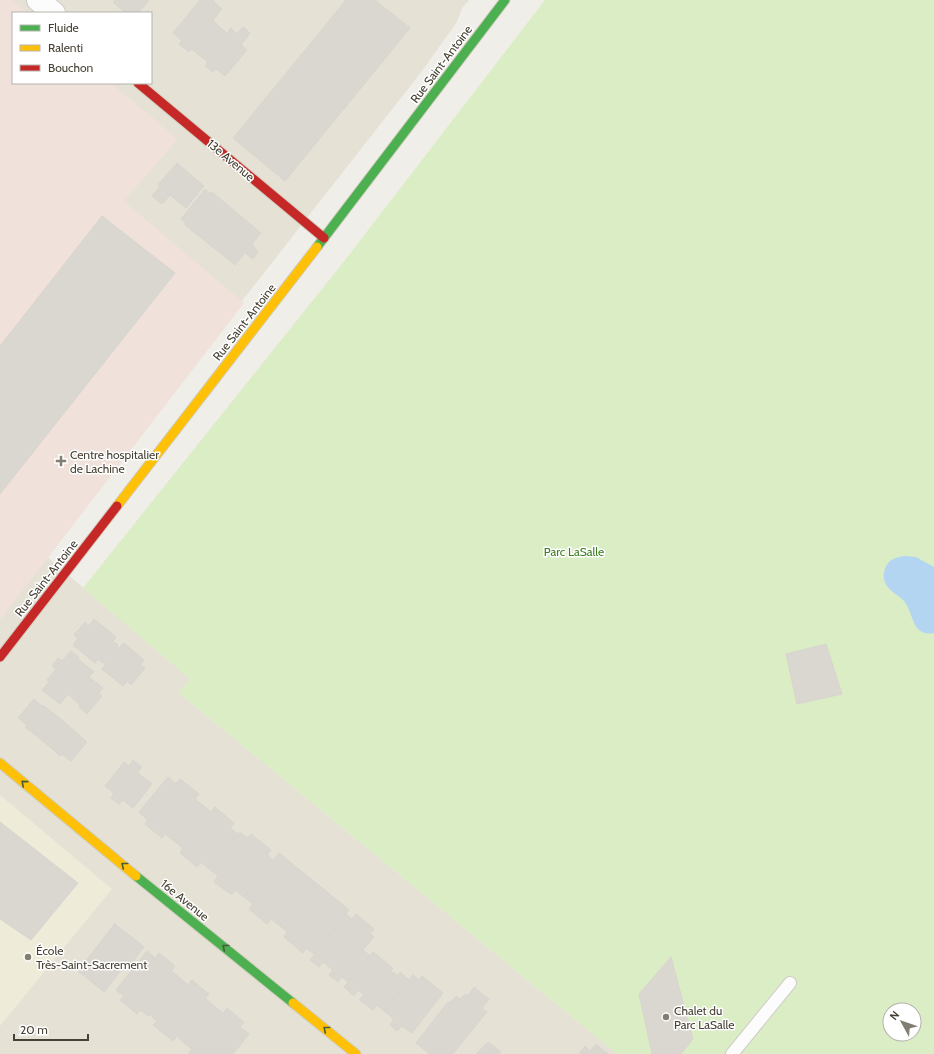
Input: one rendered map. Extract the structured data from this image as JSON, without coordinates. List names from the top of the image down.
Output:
{
  "streets": {
    "street": ["Rue Saint-Antoine", "13e Avenue", "16e Avenue"]
  },
  "crossings": [
    ["Rue Saint-Antoine", "13e Avenue"]
  ],
  "one_way": ["16e Avenue"],
  "parks": ["Parc LaSalle"],
  "places": {
    "health": ["Centre hospitalier de Lachine"],
    "other": ["École Très-Saint-Sacrement", "Chalet du Parc LaSalle"]
  },
  "legend": ["Fluide", "Ralenti", "Bouchon"],
  "scale_bar": "20 m",
  "north": "top left"
}
